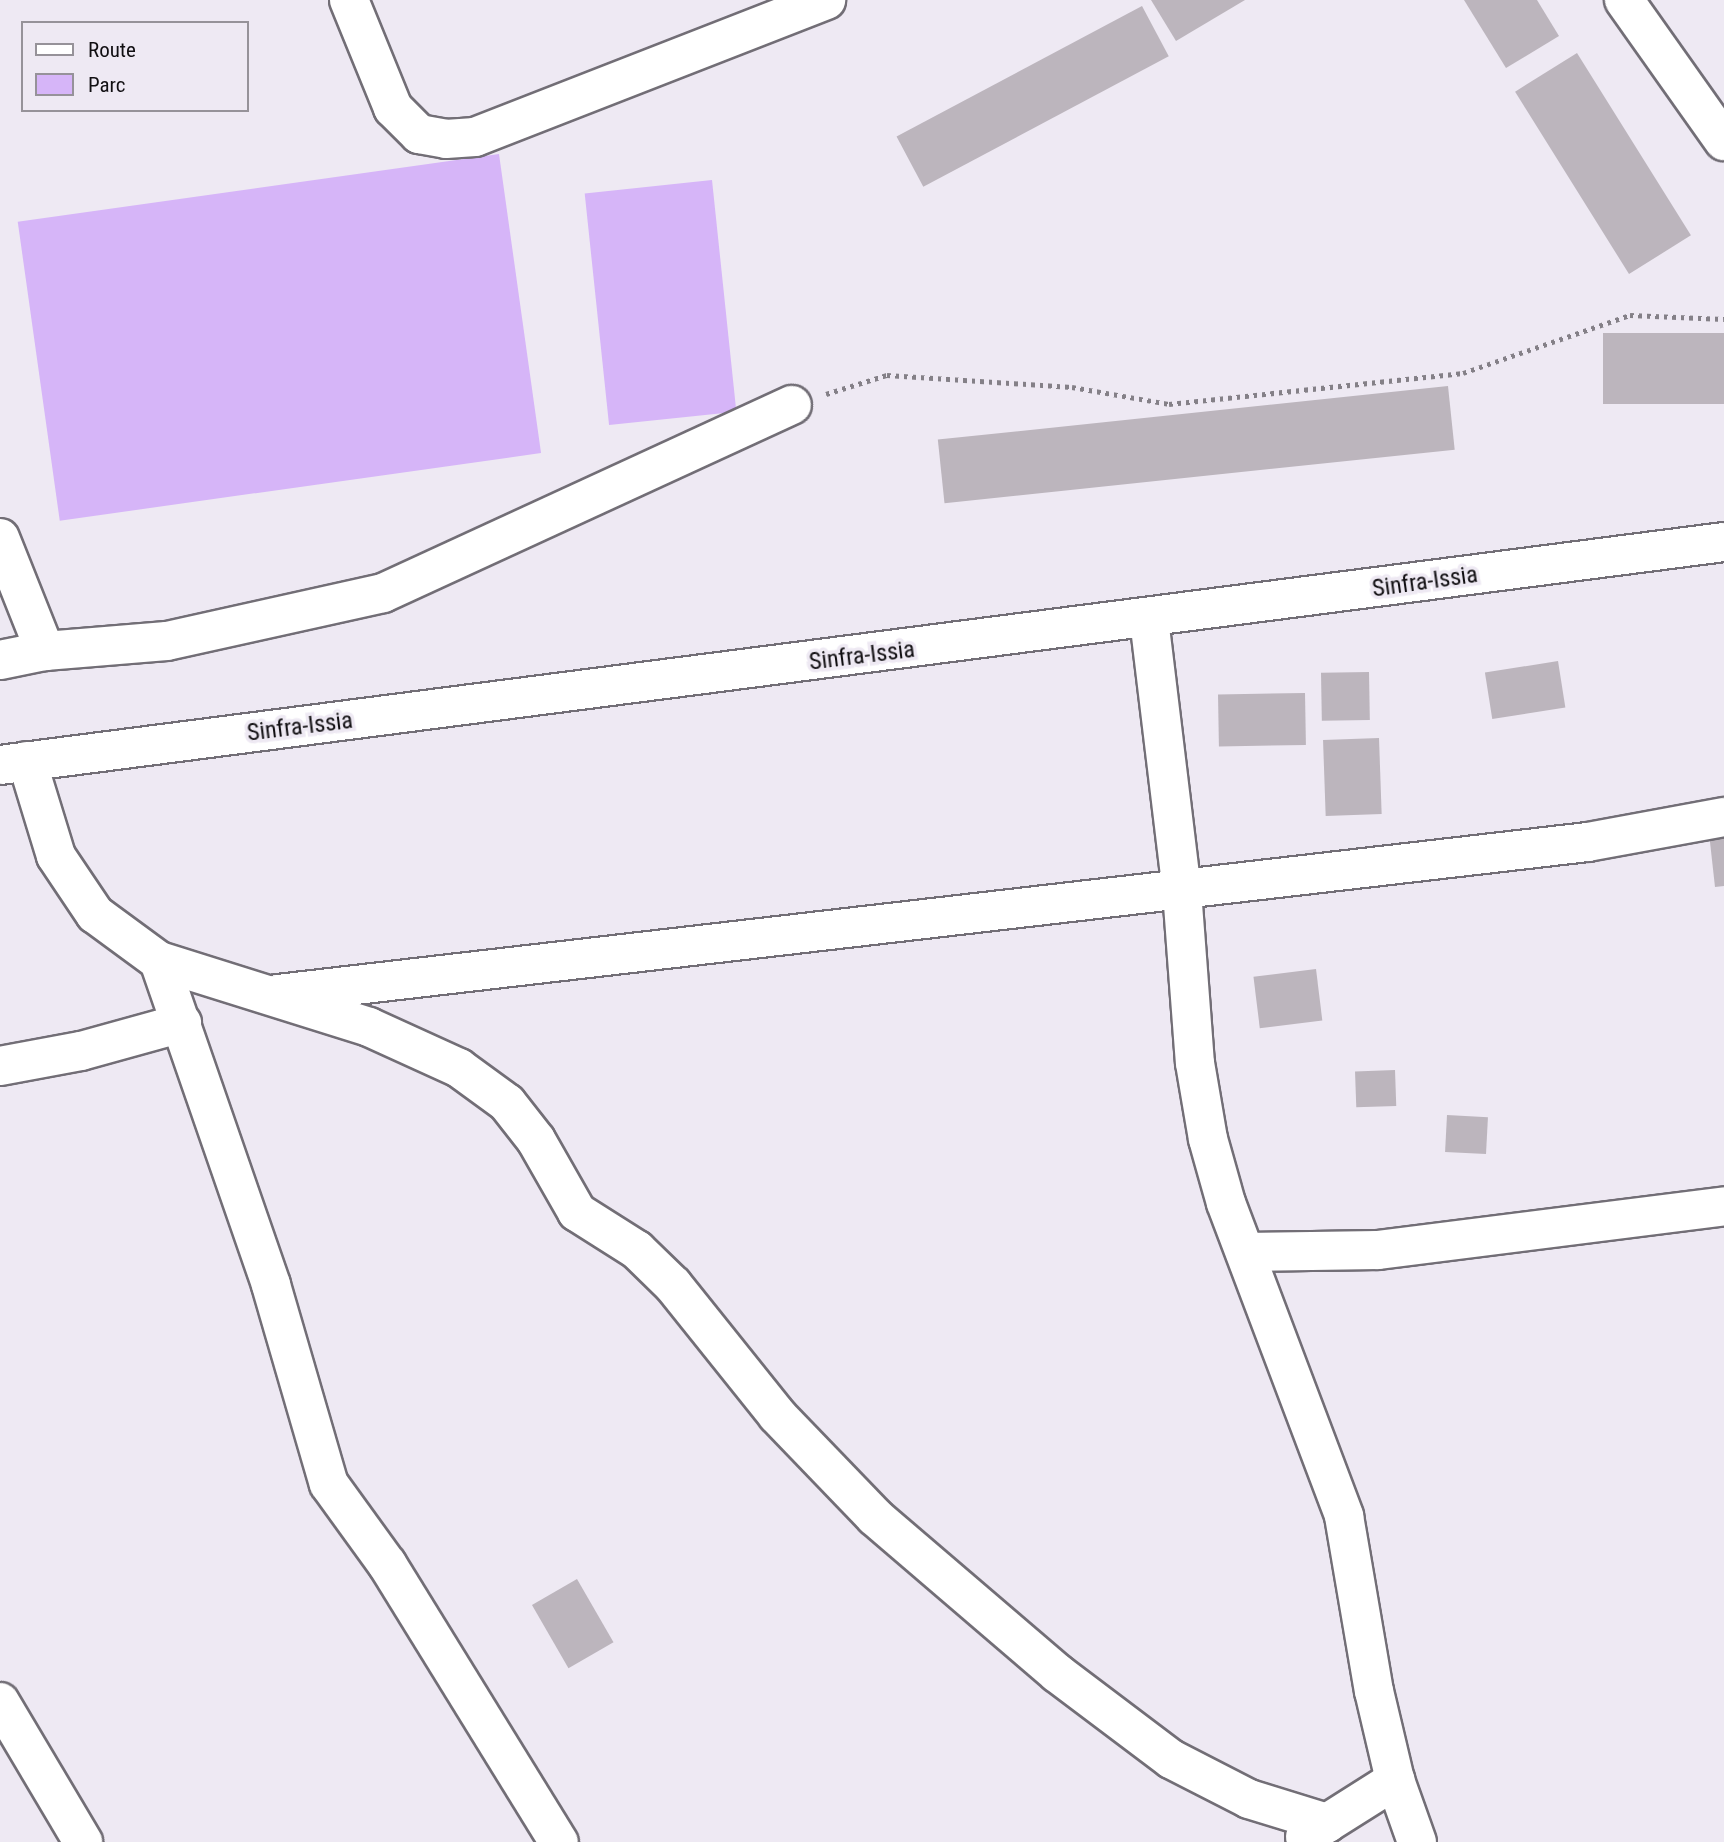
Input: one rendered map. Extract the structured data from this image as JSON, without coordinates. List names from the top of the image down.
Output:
{
  "streets": {
    "street": ["Sinfra-Issia"]
  },
  "legend": ["Route", "Parc"]
}
